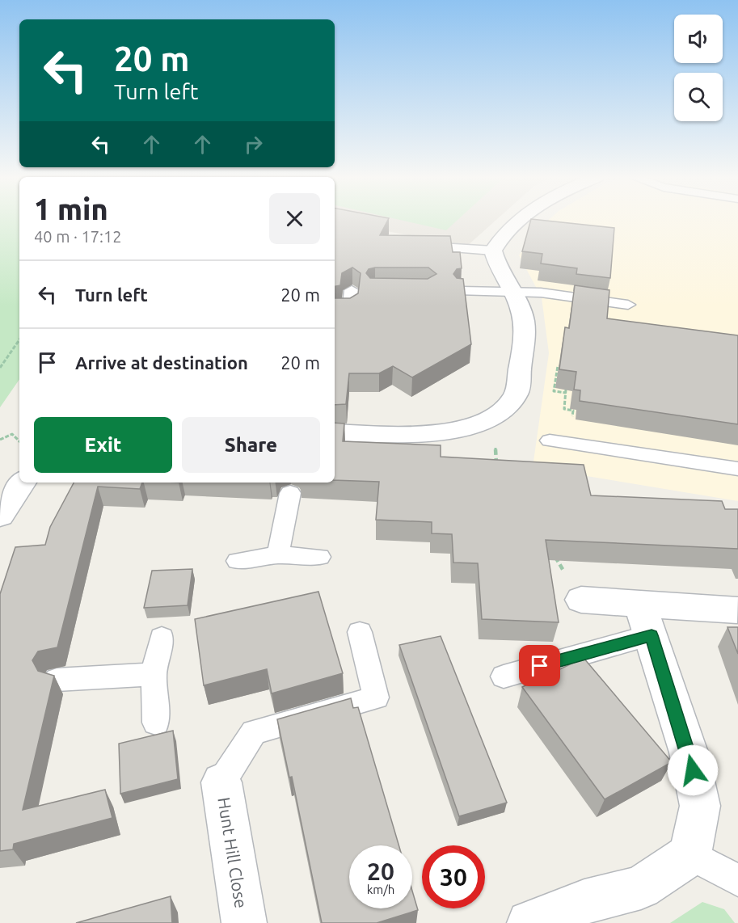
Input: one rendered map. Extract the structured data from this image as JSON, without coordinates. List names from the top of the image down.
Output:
{
  "streets": {
    "street": ["Hunt Hill Close"]
  },
  "page": {
    "turn": ["20 m", "Turn left"],
    "heading": ["1 min", "40 m · 17:12"],
    "list": [
      {
        "name": "Turn left",
        "value": "20 m"
      },
      {
        "name": "Arrive at destination",
        "value": "20 m"
      }
    ],
    "buttons": ["Exit", "Share"],
    "speed": "20 km/h",
    "limit": "30"
  }
}
